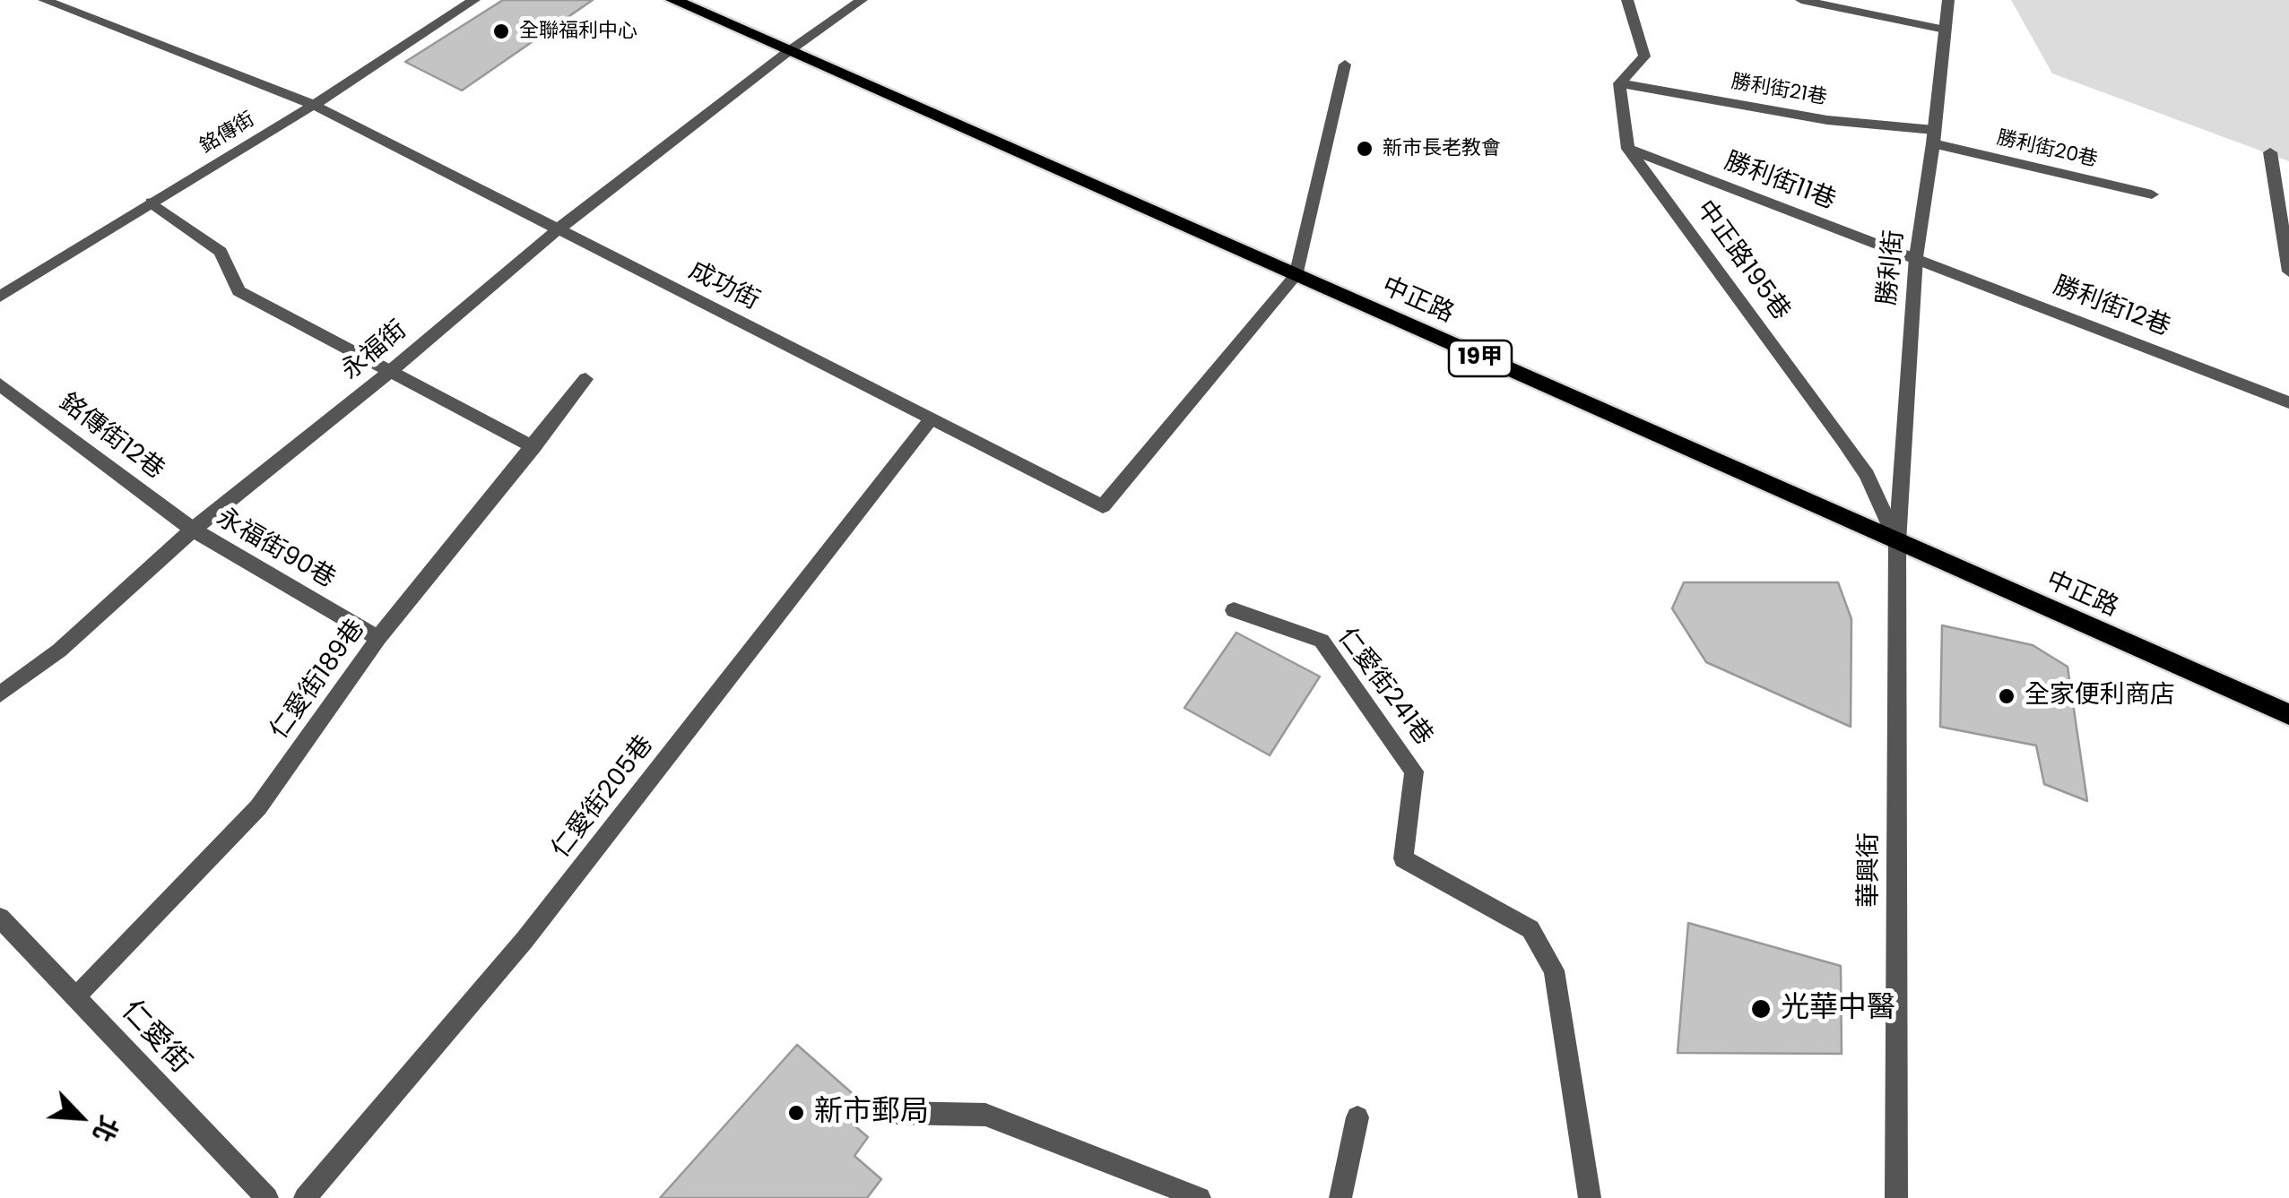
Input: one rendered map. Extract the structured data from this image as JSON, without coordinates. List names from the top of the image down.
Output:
{
  "streets": {
    "main road": ["中正路", "19甲"],
    "street": [
      "勝利街21巷",
      "銘傳街",
      "勝利街20巷",
      "勝利街11巷",
      "中正路195巷",
      "勝利街",
      "成功街",
      "勝利街12巷",
      "永福街",
      "銘傳街12巷",
      "永福街90巷",
      "仁愛街189巷",
      "仁愛街241巷",
      "仁愛街205巷",
      "華興街",
      "仁愛街"
    ]
  },
  "crossings": [
    ["勝利街21巷", "勝利街20巷"],
    ["勝利街21巷", "中正路195巷"],
    ["勝利街21巷", "勝利街"],
    ["銘傳街", "成功街"],
    ["勝利街20巷", "勝利街"],
    ["勝利街11巷", "中正路195巷"],
    ["勝利街11巷", "勝利街"],
    ["勝利街11巷", "勝利街12巷"],
    ["中正路195巷", "勝利街"],
    ["中正路195巷", "中正路"],
    ["中正路195巷", "華興街"],
    ["勝利街", "中正路"],
    ["勝利街", "勝利街12巷"],
    ["勝利街", "華興街"],
    ["成功街", "中正路"],
    ["成功街", "永福街"],
    ["成功街", "仁愛街205巷"],
    ["中正路", "永福街"],
    ["中正路", "華興街"],
    ["永福街", "銘傳街12巷"],
    ["永福街", "永福街90巷"],
    ["銘傳街12巷", "永福街90巷"],
    ["永福街90巷", "仁愛街189巷"],
    ["仁愛街189巷", "仁愛街"]
  ],
  "places": [
    "全聯福利中心",
    "新市長老教會",
    "全家便利商店",
    "光華中醫",
    "新市郵局"
  ],
  "north": "bottom right"
}
